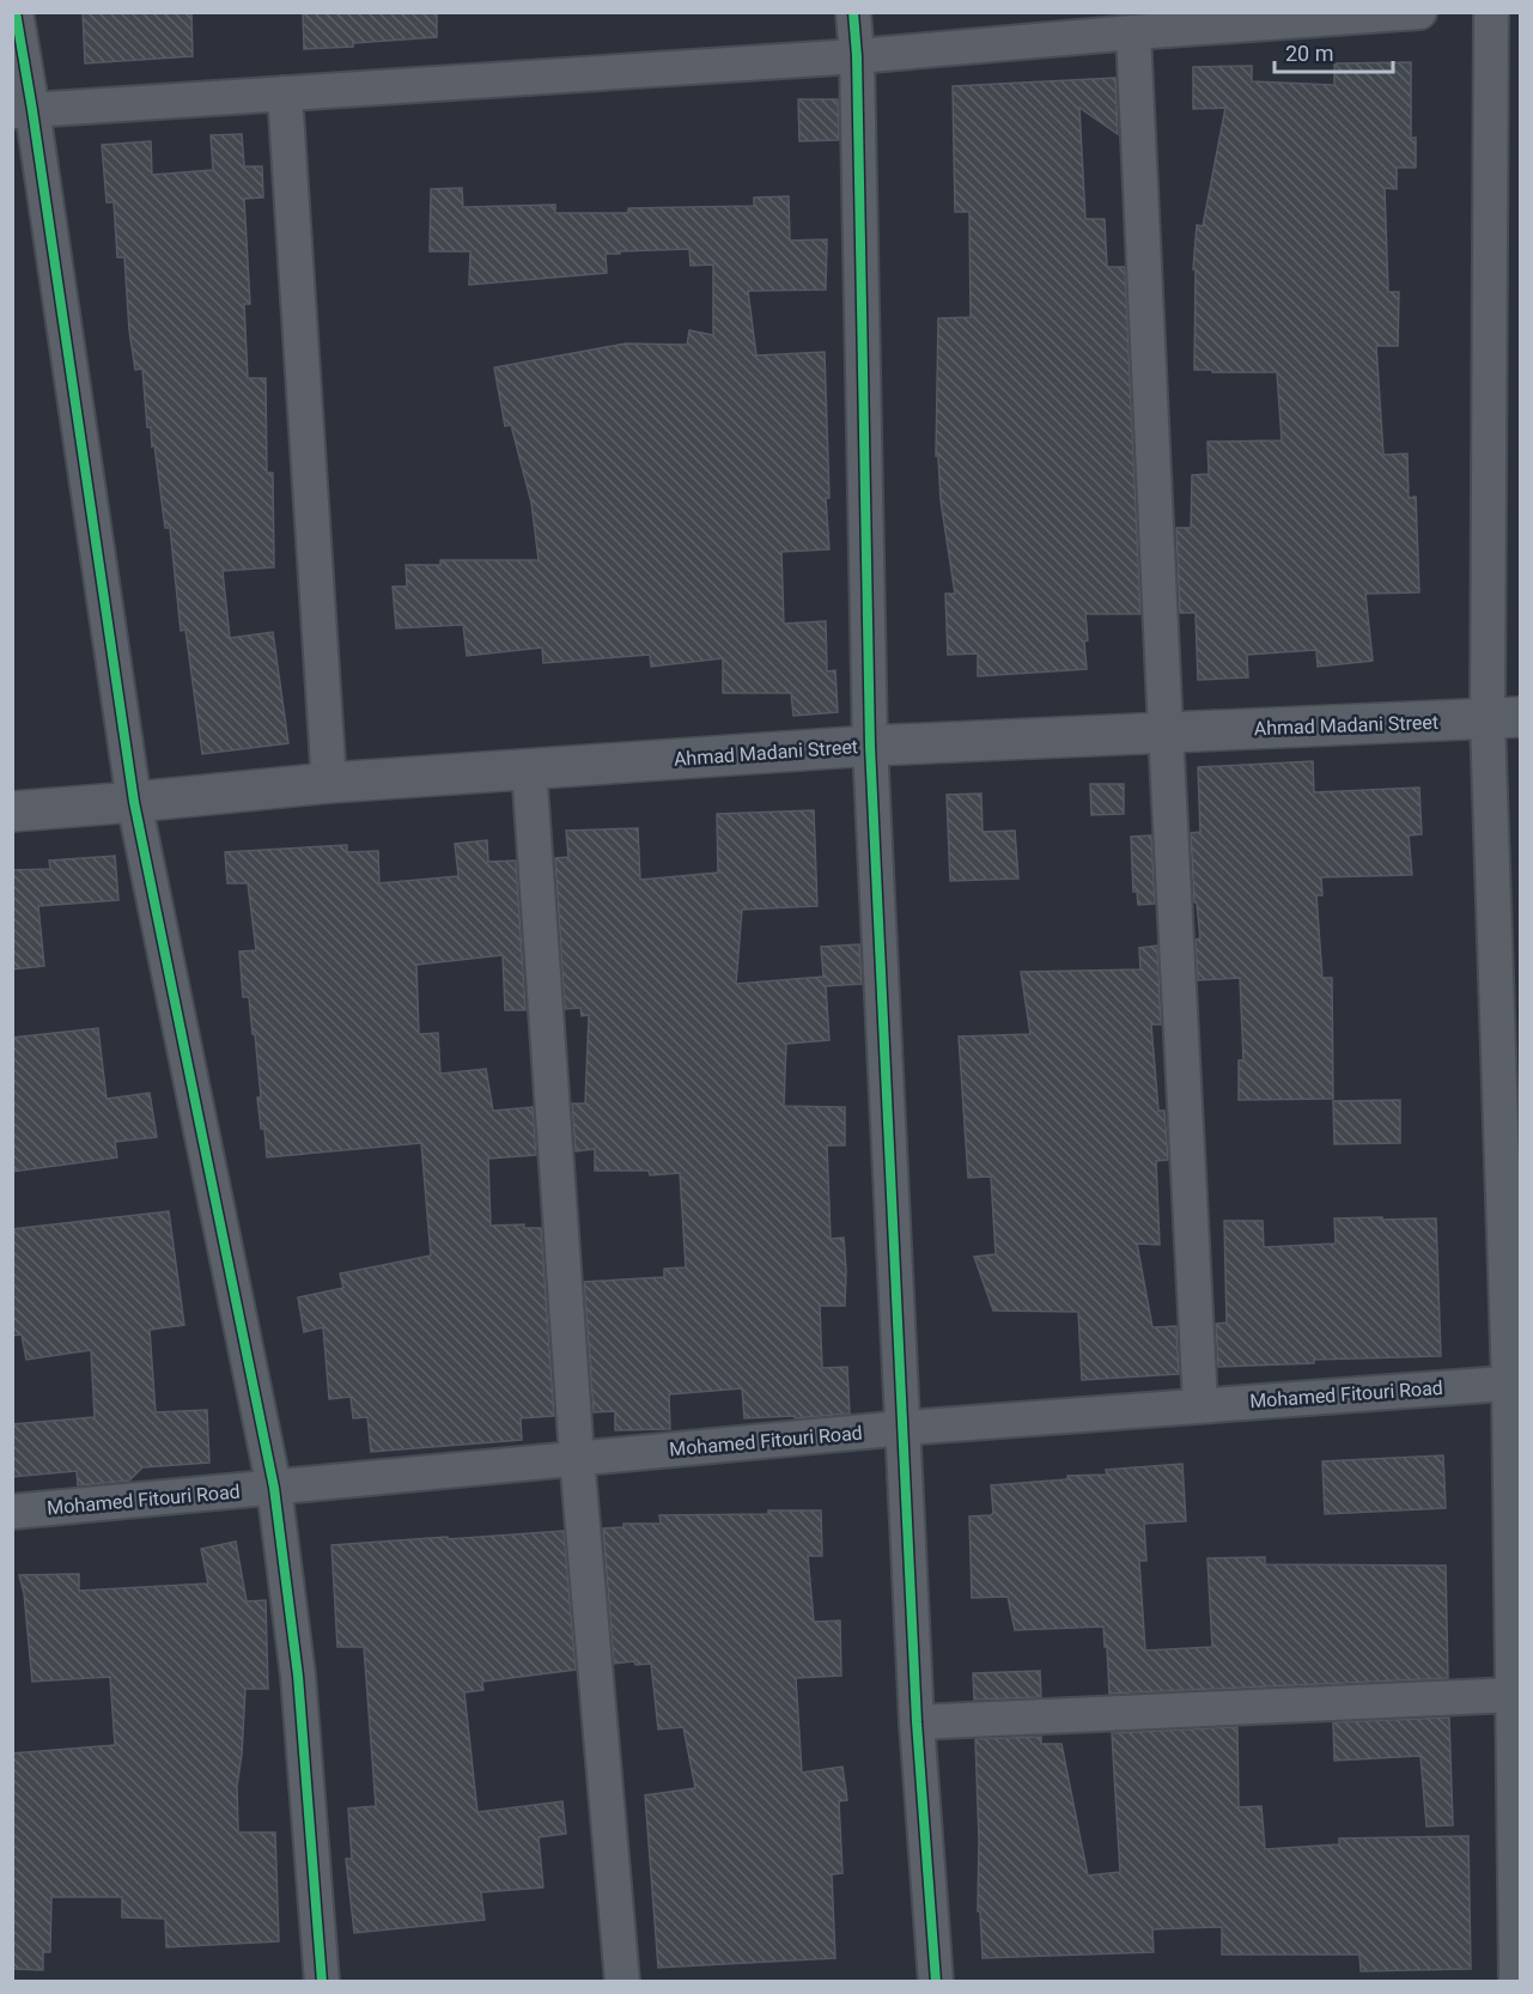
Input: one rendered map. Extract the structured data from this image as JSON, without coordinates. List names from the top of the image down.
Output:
{
  "streets": {
    "street": ["Ahmad Madani Street", "Mohamed Fitouri Road"]
  },
  "scale_bar": "20 m"
}
